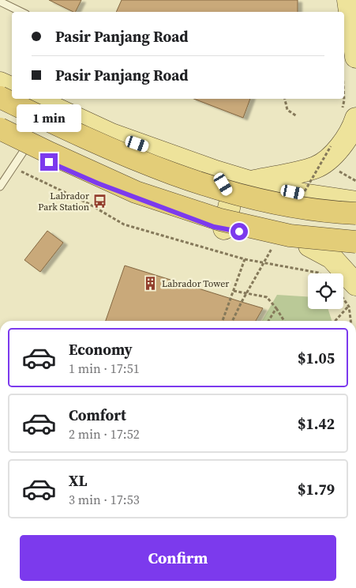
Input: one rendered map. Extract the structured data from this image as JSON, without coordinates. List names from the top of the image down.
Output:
{
  "places": {
    "bus stop": ["Labrador Park Station"],
    "building": ["Labrador Tower"]
  },
  "page": {
    "banner": ["Pasir Panjang Road", "Pasir Panjang Road"],
    "bubble": "1 min",
    "list": [
      {
        "name": "Economy",
        "note": "1 min · 17:51",
        "value": "$1.05"
      },
      {
        "name": "Comfort",
        "note": "2 min · 17:52",
        "value": "$1.42"
      },
      {
        "name": "XL",
        "note": "3 min · 17:53",
        "value": "$1.79"
      }
    ],
    "buttons": "Confirm"
  }
}
